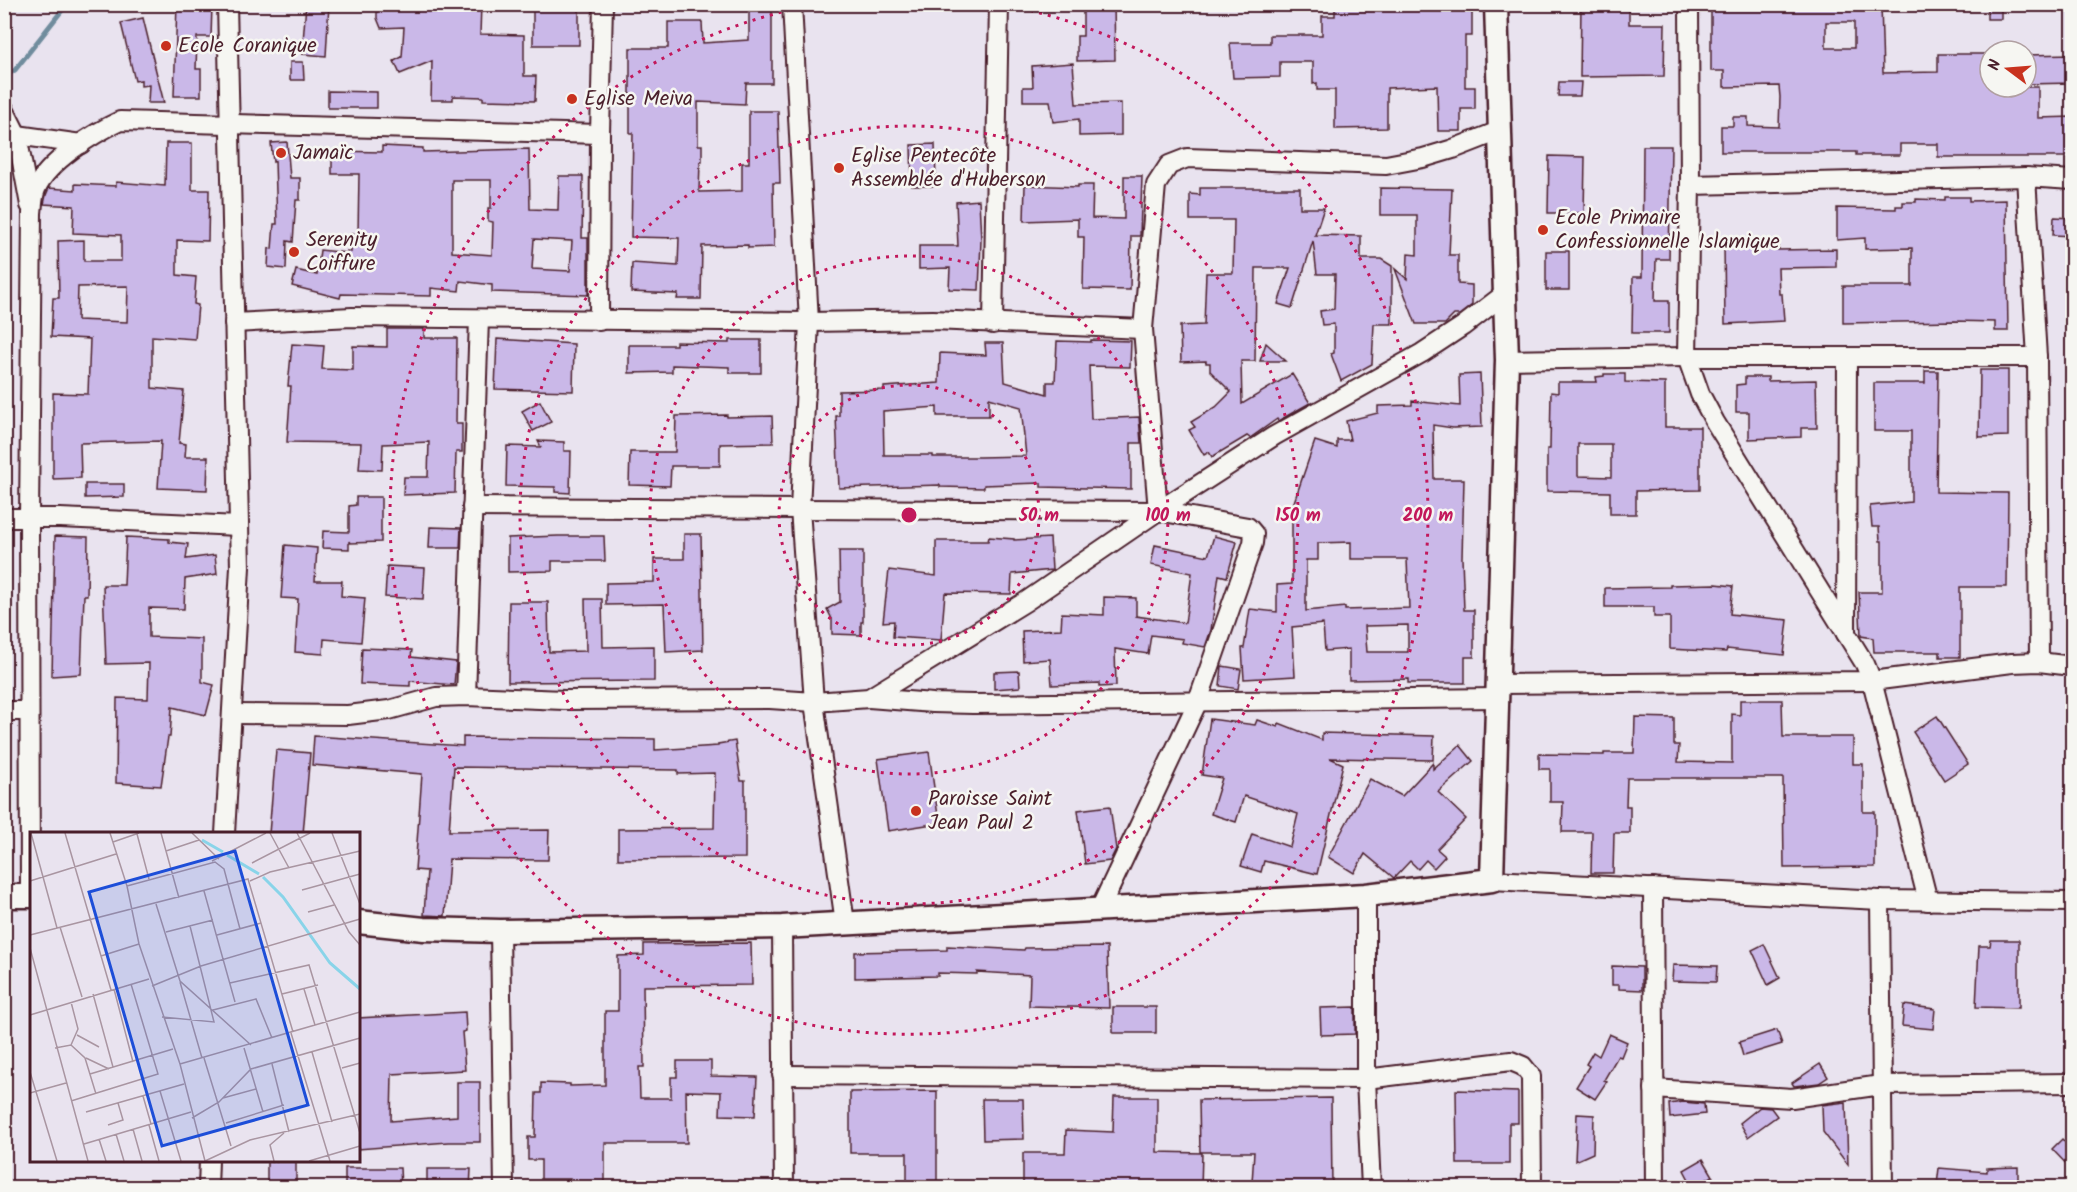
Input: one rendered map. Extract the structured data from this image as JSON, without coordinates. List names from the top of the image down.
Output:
{
  "places": [
    "Ecole Coranique",
    "Eglise Meiva",
    "Jamaïc",
    "Eglise Pentecôte Assemblée d'Huberson",
    "Ecole Primaire Confessionnelle Islamique",
    "Serenity Coiffure",
    "Paroisse Saint Jean Paul 2"
  ],
  "north": "left",
  "rings": [
    "50 m",
    "100 m",
    "150 m",
    "200 m"
  ]
}
